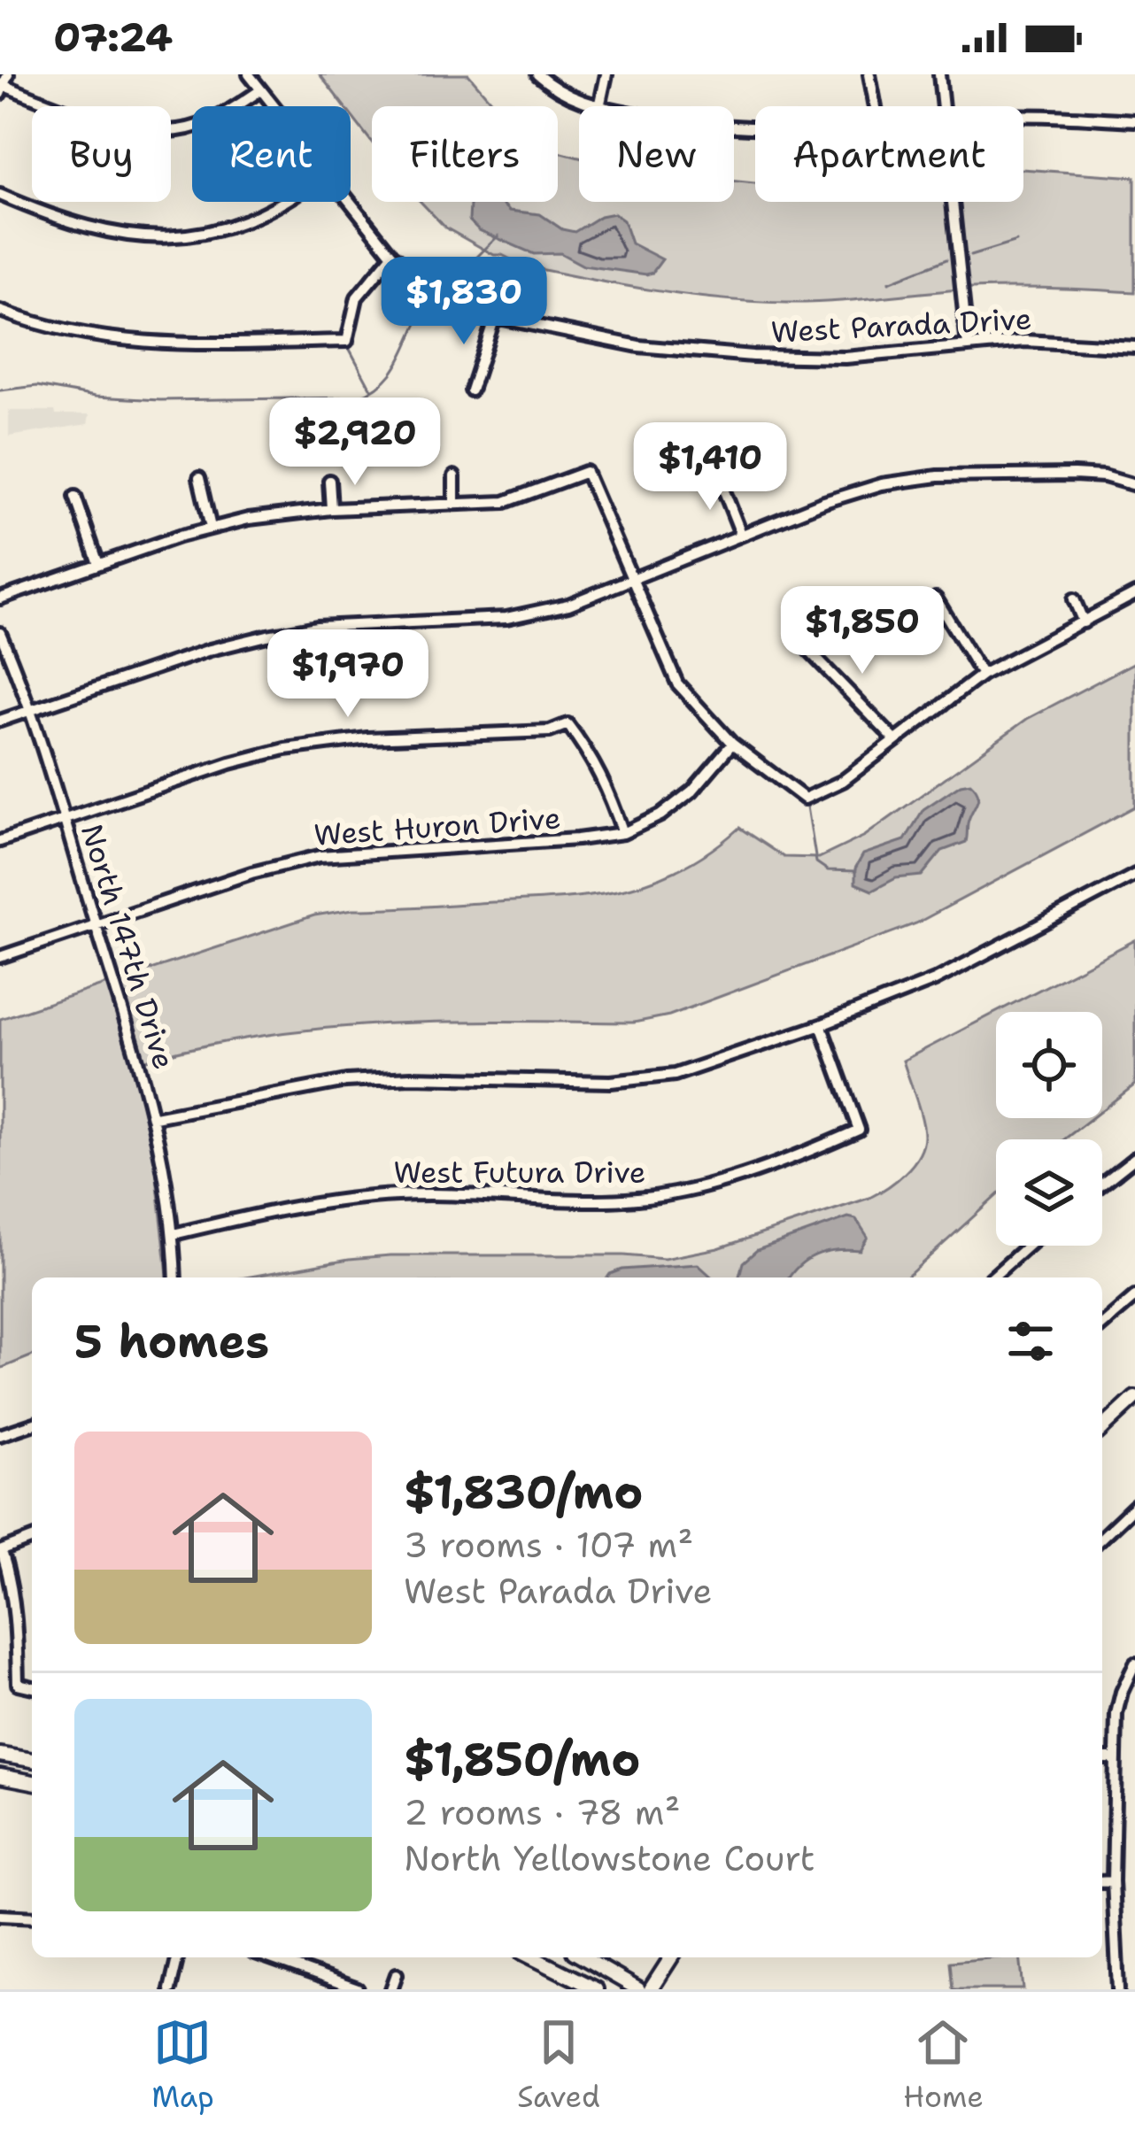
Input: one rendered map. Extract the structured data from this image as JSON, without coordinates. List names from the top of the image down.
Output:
{
  "streets": {
    "street": [
      "West Parada Drive",
      "West Huron Drive",
      "North 147th Drive",
      "West Futura Drive"
    ]
  },
  "crossings": [
    ["West Huron Drive", "North 147th Drive"],
    ["North 147th Drive", "West Futura Drive"]
  ],
  "page": {
    "status": "07:24",
    "chip": [
      "Buy",
      "Rent",
      "Filters",
      "New",
      "Apartment"
    ],
    "price": [
      "$1,830",
      "$2,920",
      "$1,410",
      "$1,850",
      "$1,970"
    ],
    "heading": "5 homes",
    "list": [
      {
        "name": "$1,830/mo",
        "note": "3 rooms · 107 m² · West Parada Drive"
      },
      {
        "name": "$1,850/mo",
        "note": "2 rooms · 78 m² · North Yellowstone Court"
      }
    ],
    "tabs": ["Map", "Saved", "Home"]
  }
}
